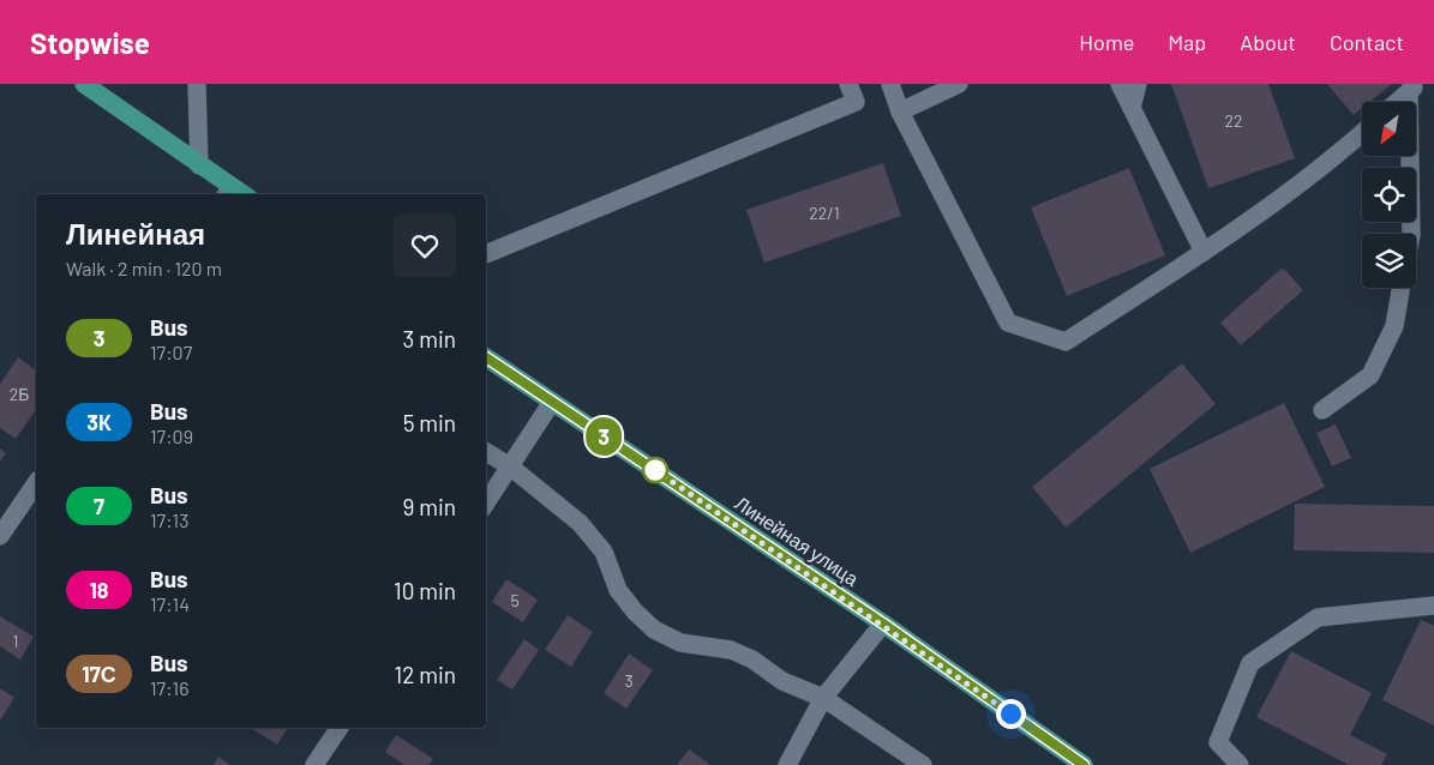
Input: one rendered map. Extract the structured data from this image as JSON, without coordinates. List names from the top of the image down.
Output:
{
  "streets": {
    "main road": ["Линейная улица"]
  },
  "lines": ["bus line 3"],
  "house_numbers": [
    "22",
    "22/1",
    "2Б",
    "5",
    "1",
    "3"
  ],
  "north": "bottom left",
  "page": {
    "header": "Stopwise",
    "nav": [
      "Home",
      "Map",
      "About",
      "Contact"
    ],
    "on_map": "3",
    "heading": ["Линейная", "Walk · 2 min · 120 m"],
    "list": [
      {
        "mark": "3",
        "name": "Bus",
        "note": "17:07",
        "value": "3 min"
      },
      {
        "mark": "3К",
        "name": "Bus",
        "note": "17:09",
        "value": "5 min"
      },
      {
        "mark": "7",
        "name": "Bus",
        "note": "17:13",
        "value": "9 min"
      },
      {
        "mark": "18",
        "name": "Bus",
        "note": "17:14",
        "value": "10 min"
      },
      {
        "mark": "17С",
        "name": "Bus",
        "note": "17:16",
        "value": "12 min"
      }
    ]
  }
}
